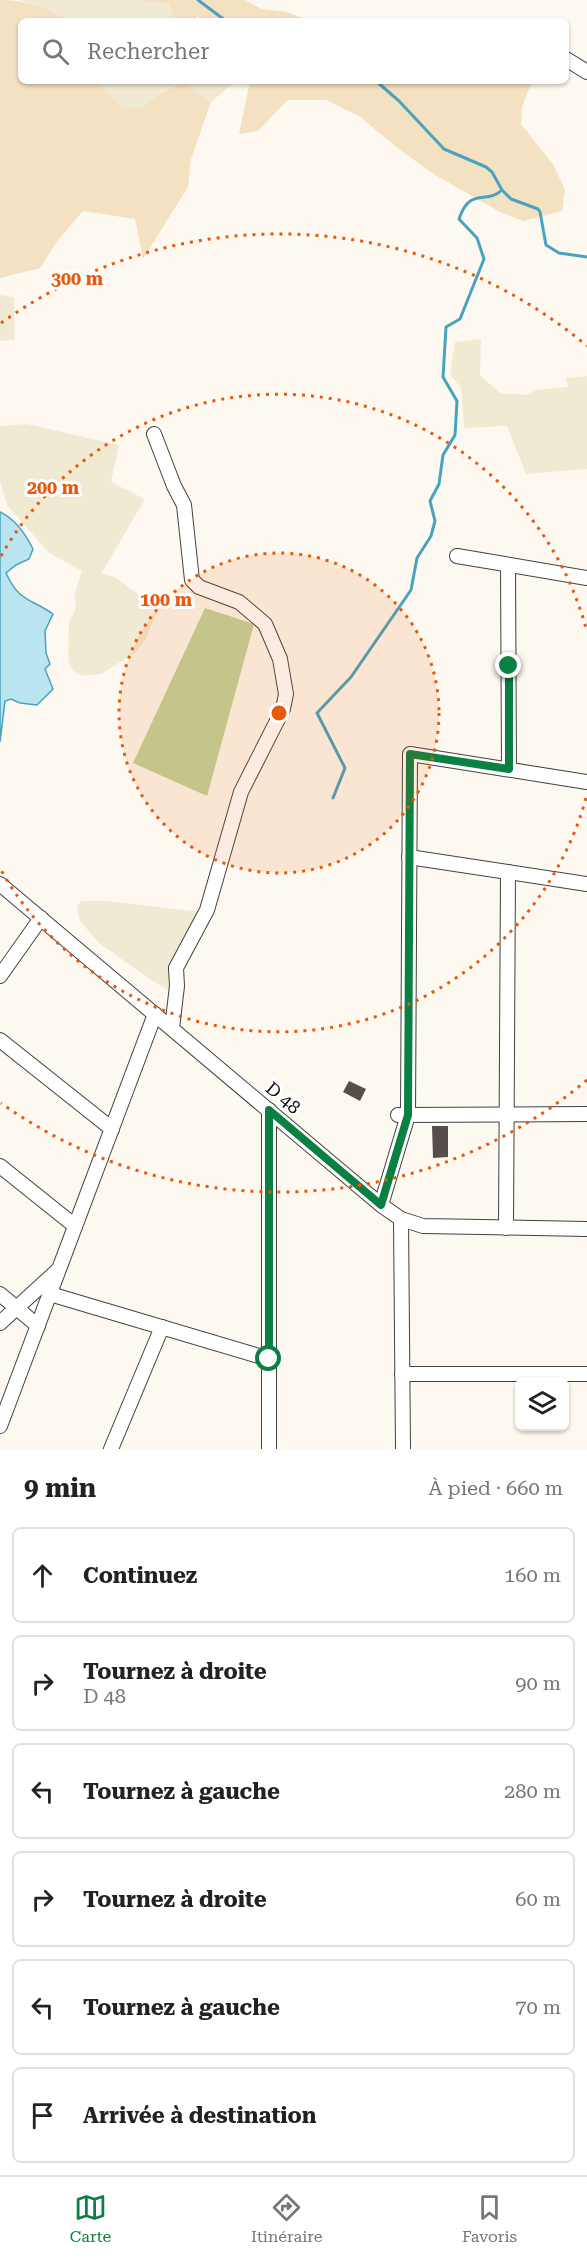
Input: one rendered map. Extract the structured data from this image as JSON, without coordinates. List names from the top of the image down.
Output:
{
  "streets": {
    "street": ["D 48"]
  },
  "page": {
    "search": "Rechercher",
    "heading": ["9 min", "À pied · 660 m"],
    "list": [
      ["Continuez", "160 m"],
      ["Tournez à droite", "D 48", "90 m"],
      ["Tournez à gauche", "280 m"],
      ["Tournez à droite", "60 m"],
      ["Tournez à gauche", "70 m"],
      "Arrivée à destination"
    ],
    "nav": ["Carte", "Itinéraire", "Favoris"]
  },
  "rings": ["300 m", "200 m", "100 m"]
}
